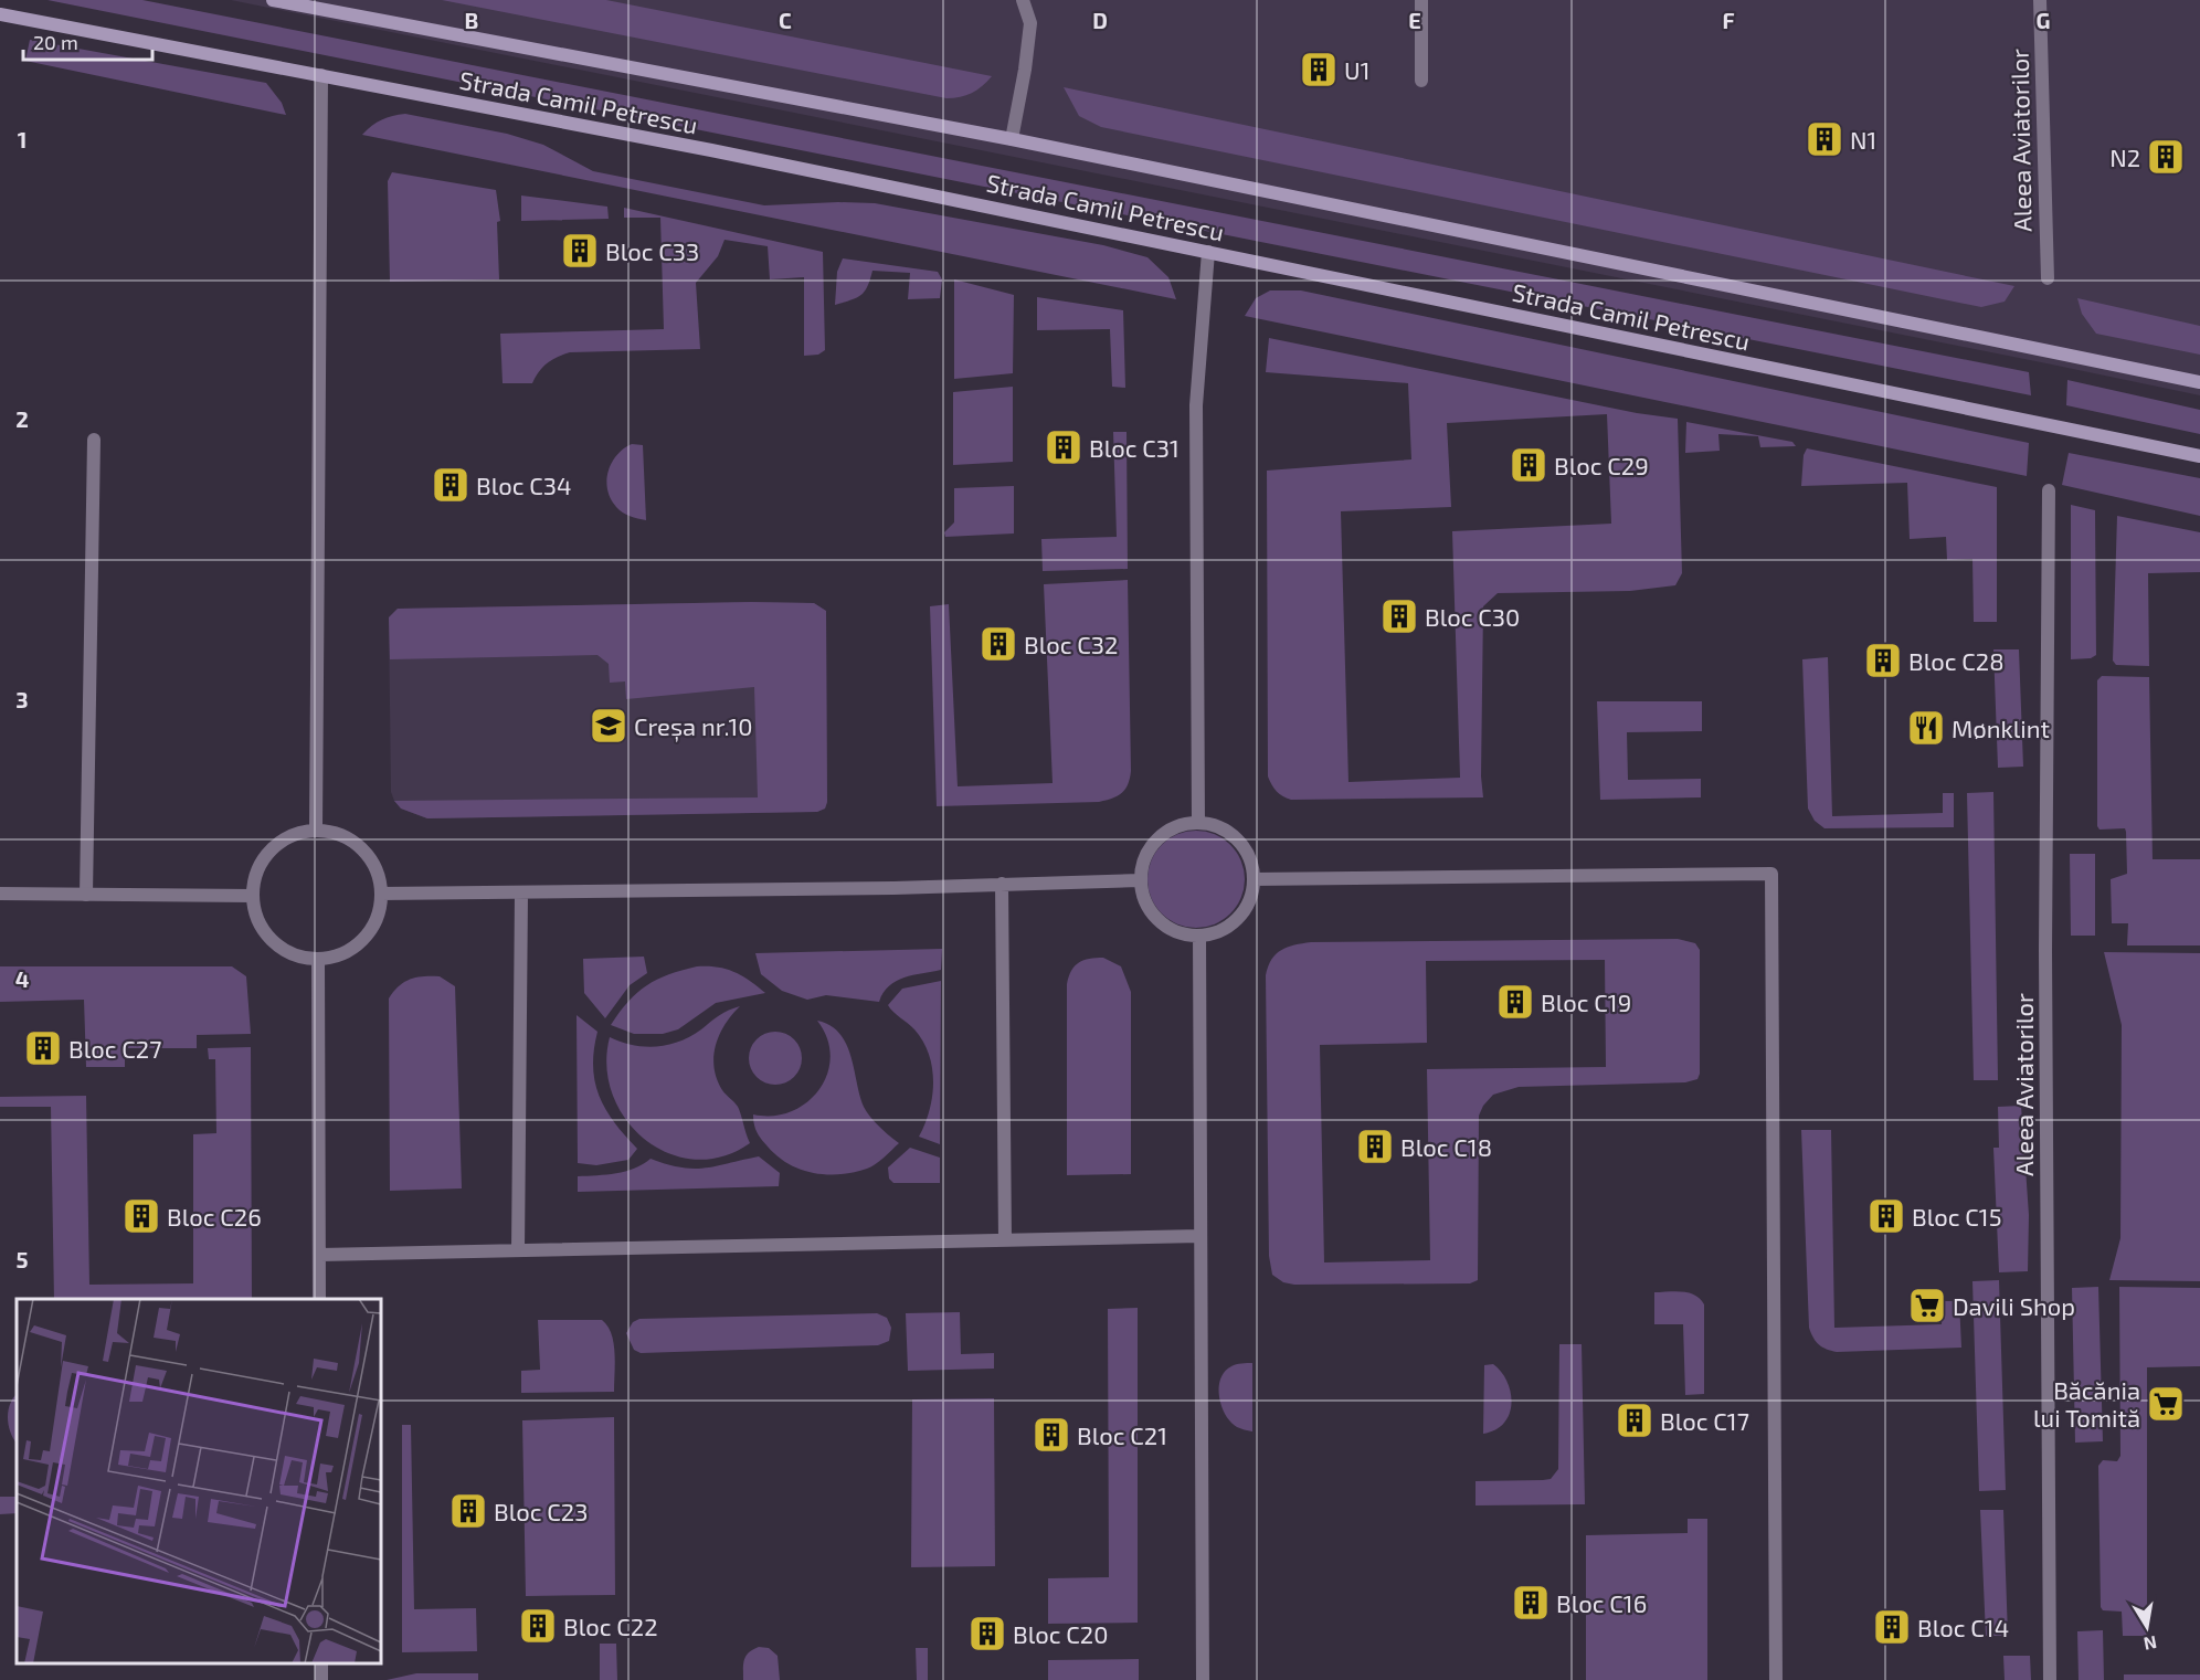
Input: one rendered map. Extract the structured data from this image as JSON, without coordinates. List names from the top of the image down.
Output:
{
  "streets": {
    "street": ["Strada Camil Petrescu", "Aleea Aviatorilor"]
  },
  "places": {
    "building": [
      "U1",
      "N1",
      "N2",
      "Bloc C33",
      "Bloc C31",
      "Bloc C29",
      "Bloc C34",
      "Bloc C30",
      "Bloc C32",
      "Bloc C28",
      "Bloc C19",
      "Bloc C27",
      "Bloc C18",
      "Bloc C26",
      "Bloc C15",
      "Bloc C17",
      "Bloc C21",
      "Bloc C23",
      "Bloc C16",
      "Bloc C22",
      "Bloc C14",
      "Bloc C20"
    ],
    "school or university": ["Creșa nr.10"],
    "restaurant": ["Mønklint"],
    "supermarket": ["Davili Shop", "Băcănia lui Tomită"]
  },
  "scale_bar": "20 m",
  "north": "bottom",
  "grid": {
    "columns": [
      "B",
      "C",
      "D",
      "E",
      "F",
      "G"
    ],
    "rows": [
      "1",
      "2",
      "3",
      "4",
      "5"
    ]
  }
}
